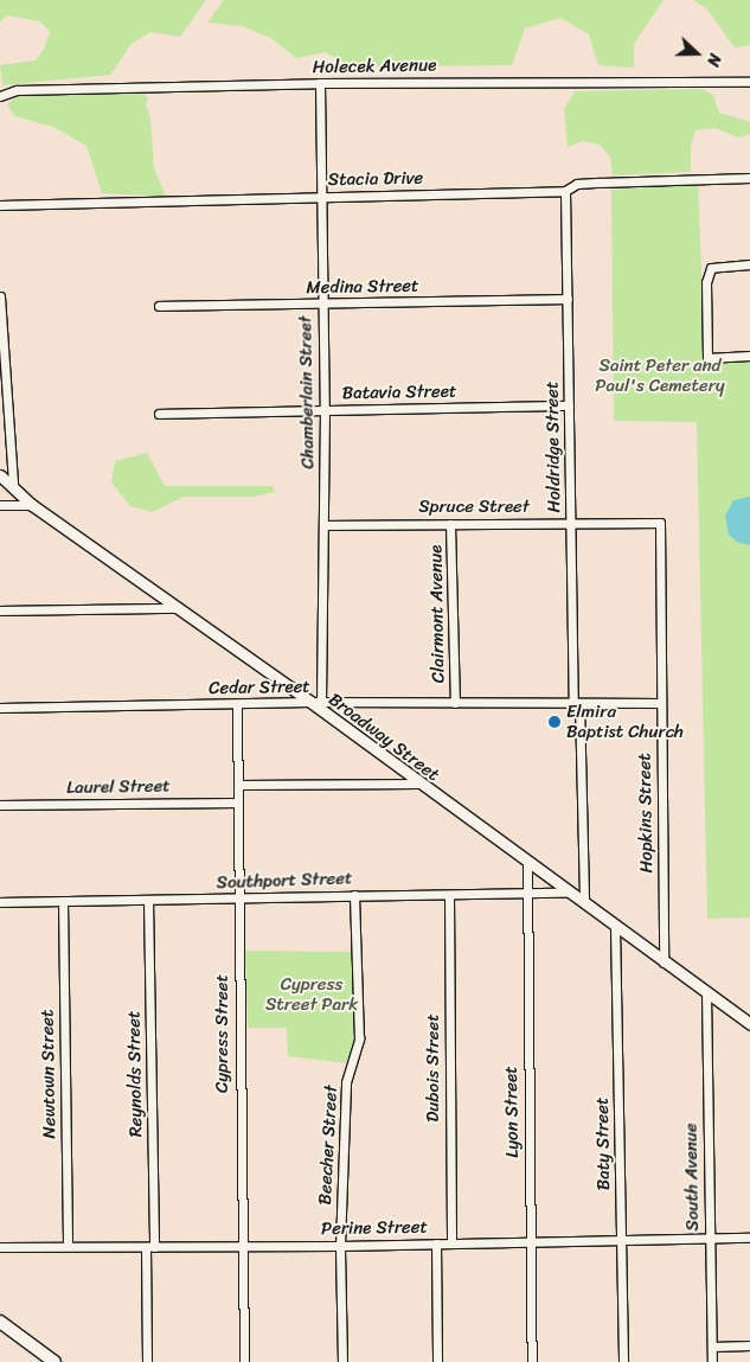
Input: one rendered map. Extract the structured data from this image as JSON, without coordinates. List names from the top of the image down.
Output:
{
  "streets": {
    "street": [
      "Holecek Avenue",
      "Stacia Drive",
      "Medina Street",
      "Chamberlain Street",
      "Batavia Street",
      "Holdridge Street",
      "Spruce Street",
      "Clairmont Avenue",
      "Cedar Street",
      "Broadway Street",
      "Laurel Street",
      "Hopkins Street",
      "Southport Street",
      "Cypress Street",
      "Dubois Street",
      "Newtown Street",
      "Reynolds Street",
      "Lyon Street",
      "Baty Street",
      "Beecher Street",
      "South Avenue",
      "Perine Street"
    ]
  },
  "crossings": [
    ["Holecek Avenue", "Chamberlain Street"],
    ["Stacia Drive", "Chamberlain Street"],
    ["Stacia Drive", "Holdridge Street"],
    ["Medina Street", "Chamberlain Street"],
    ["Medina Street", "Holdridge Street"],
    ["Chamberlain Street", "Batavia Street"],
    ["Chamberlain Street", "Spruce Street"],
    ["Chamberlain Street", "Cedar Street"],
    ["Chamberlain Street", "Broadway Street"],
    ["Batavia Street", "Holdridge Street"],
    ["Holdridge Street", "Spruce Street"],
    ["Holdridge Street", "Cedar Street"],
    ["Holdridge Street", "Broadway Street"],
    ["Spruce Street", "Clairmont Avenue"],
    ["Spruce Street", "Hopkins Street"],
    ["Clairmont Avenue", "Cedar Street"],
    ["Cedar Street", "Broadway Street"],
    ["Cedar Street", "Hopkins Street"],
    ["Cedar Street", "Cypress Street"],
    ["Broadway Street", "Hopkins Street"],
    ["Broadway Street", "Southport Street"],
    ["Broadway Street", "Lyon Street"],
    ["Broadway Street", "Baty Street"],
    ["Broadway Street", "South Avenue"],
    ["Laurel Street", "Cypress Street"],
    ["Southport Street", "Cypress Street"],
    ["Southport Street", "Dubois Street"],
    ["Southport Street", "Newtown Street"],
    ["Southport Street", "Reynolds Street"],
    ["Southport Street", "Lyon Street"],
    ["Southport Street", "Beecher Street"],
    ["Cypress Street", "Perine Street"],
    ["Dubois Street", "Perine Street"],
    ["Newtown Street", "Perine Street"],
    ["Reynolds Street", "Perine Street"],
    ["Lyon Street", "Perine Street"],
    ["Baty Street", "Perine Street"],
    ["Beecher Street", "Perine Street"],
    ["South Avenue", "Perine Street"]
  ],
  "parks": ["Saint Peter and Paul's Cemetery", "Cypress Street Park"],
  "places": ["Elmira Baptist Church"],
  "north": "right"
}
